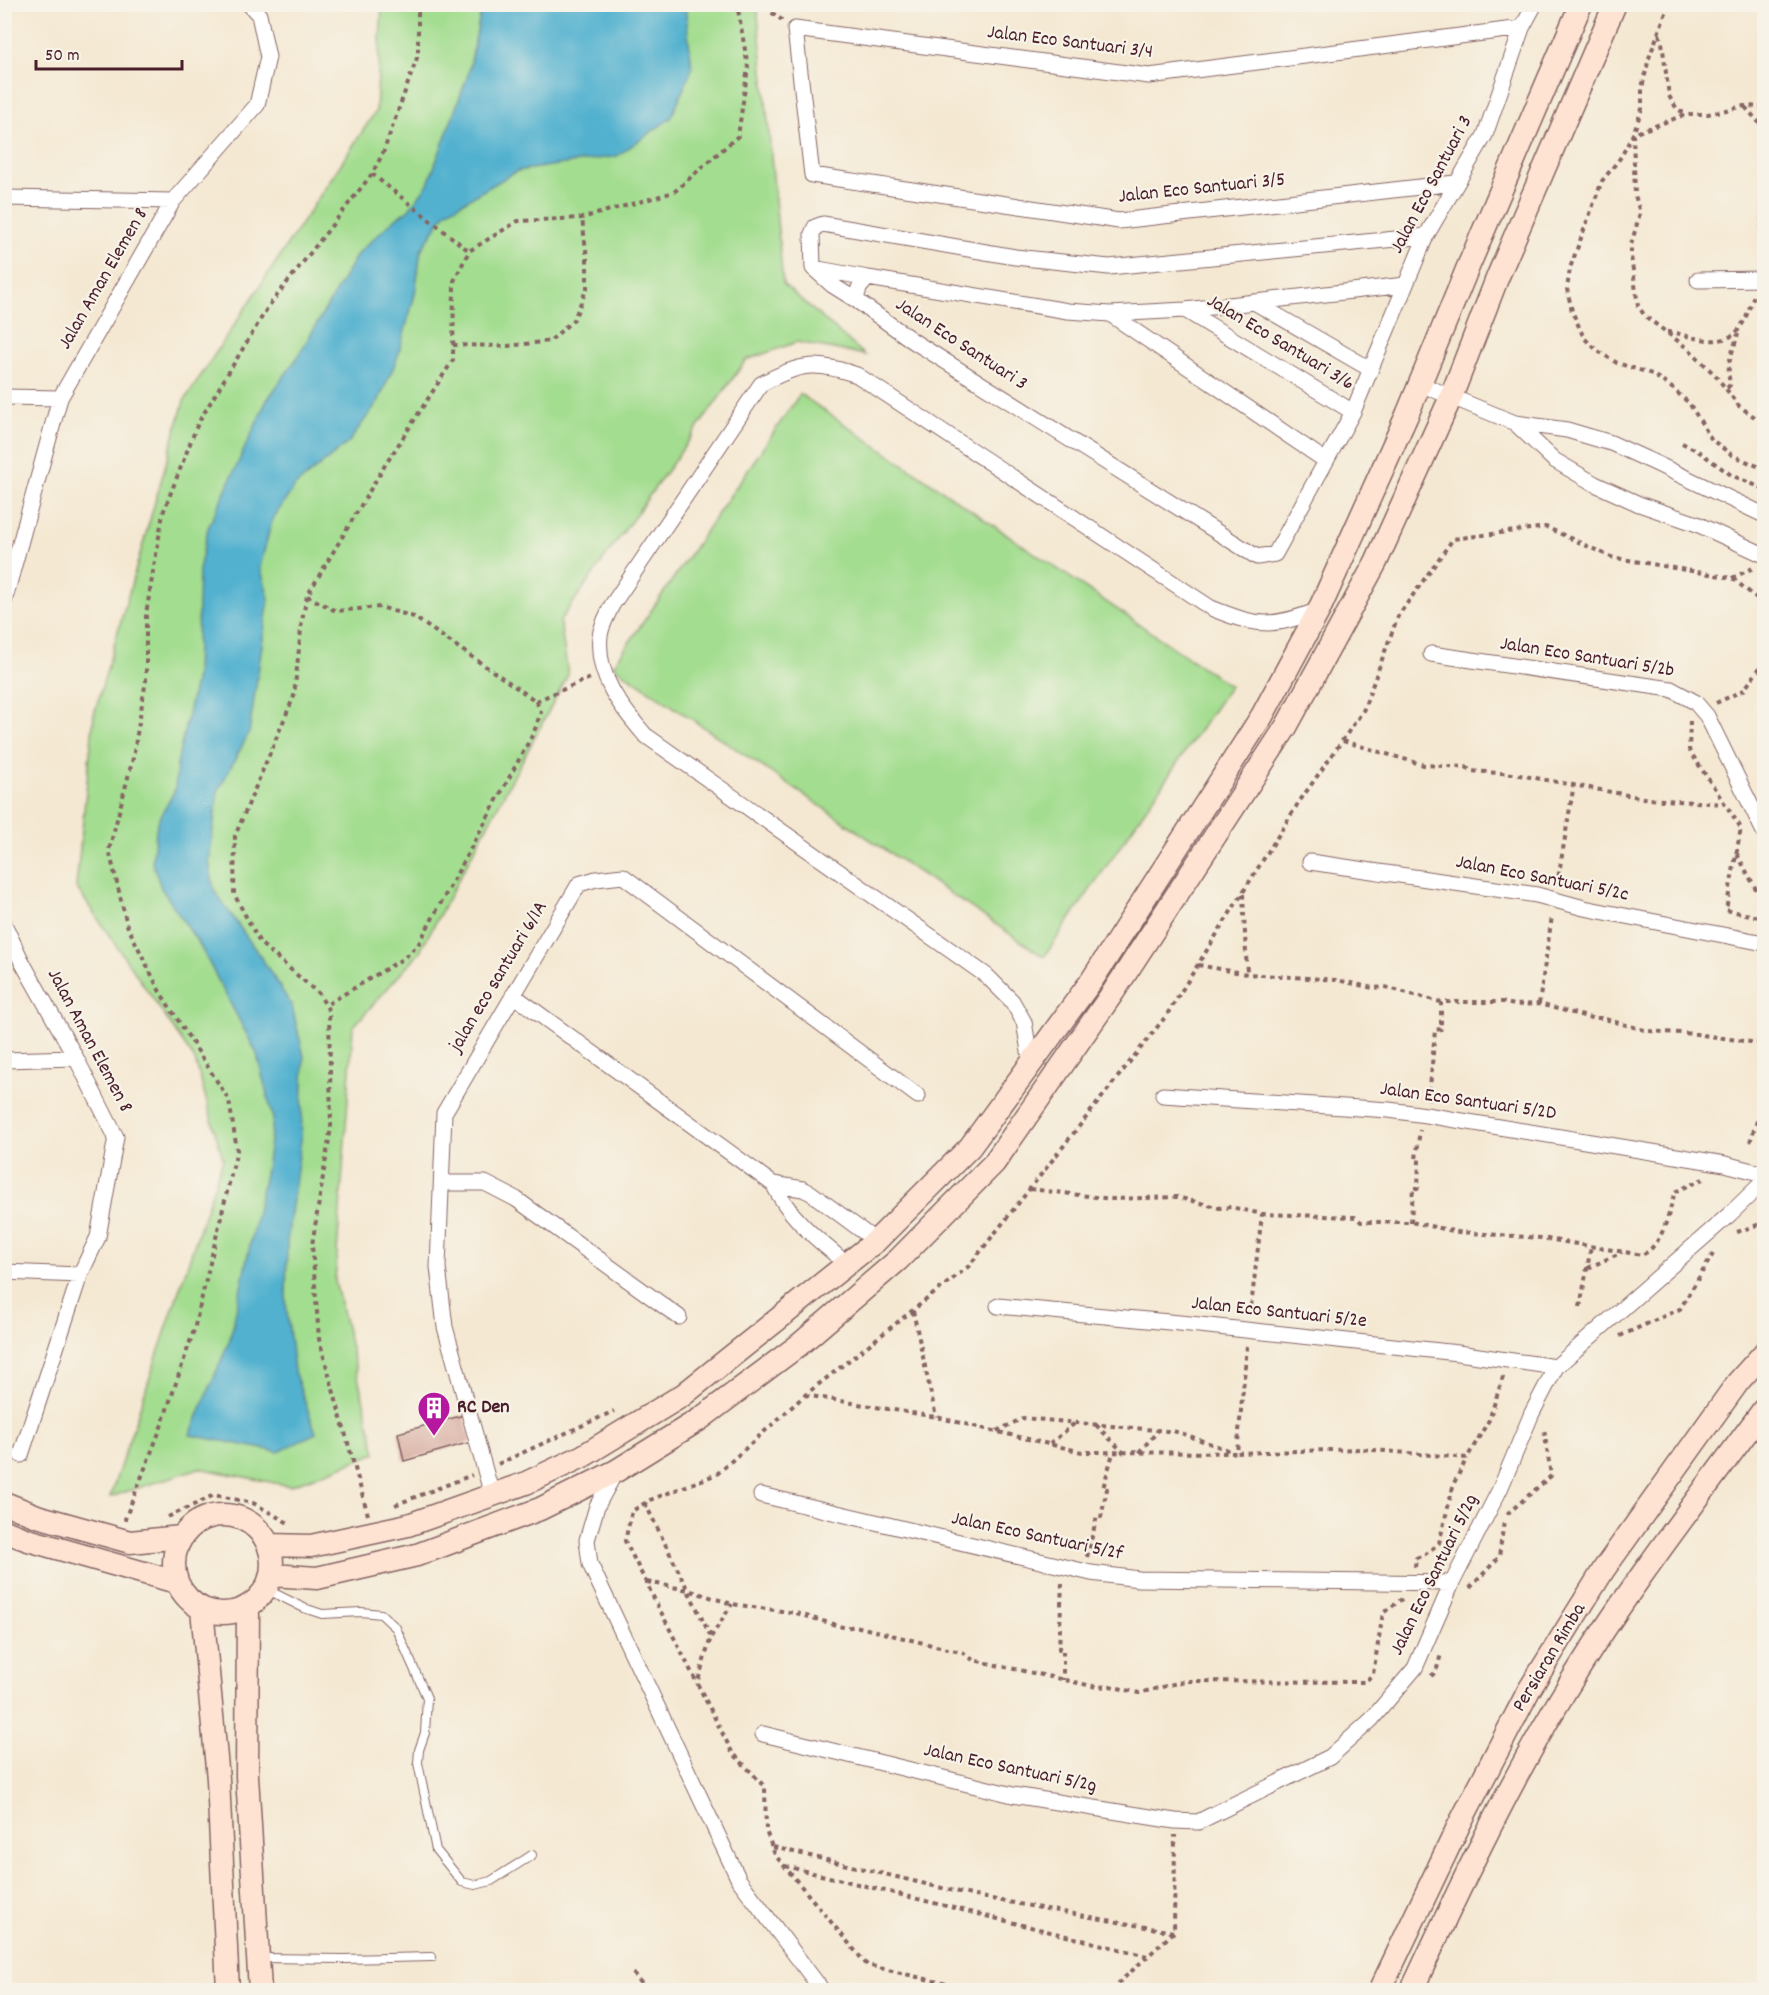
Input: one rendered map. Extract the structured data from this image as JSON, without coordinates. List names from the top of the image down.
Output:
{
  "streets": {
    "street": [
      "Jalan Eco Santuari 3/4",
      "Jalan Eco Santuari 3",
      "Jalan Eco Santuari 3/5",
      "Jalan Aman Elemen 8",
      "Jalan Eco Santuari 3/6",
      "Jalan Eco Santuari 5/2b",
      "Jalan Eco Santuari 5/2c",
      "jalan eco santuari 6/1A",
      "Jalan Eco Santuari 5/2D",
      "Jalan Eco Santuari 5/2e",
      "Jalan Eco Santuari 5/2f",
      "Jalan Eco Santuari 5/2g",
      "Persiaran Rimba"
    ]
  },
  "crossings": [
    ["Jalan Eco Santuari 3/4", "Jalan Eco Santuari 3"],
    ["Jalan Eco Santuari 3/4", "Jalan Eco Santuari 3/5"],
    ["Jalan Eco Santuari 3", "Jalan Eco Santuari 3/5"],
    ["Jalan Eco Santuari 3", "Jalan Eco Santuari 3/6"],
    ["Jalan Eco Santuari 5/2e", "Jalan Eco Santuari 5/2g"],
    ["Jalan Eco Santuari 5/2f", "Jalan Eco Santuari 5/2g"]
  ],
  "places": {
    "building": ["RC Den"]
  },
  "scale_bar": "50 m"
}
